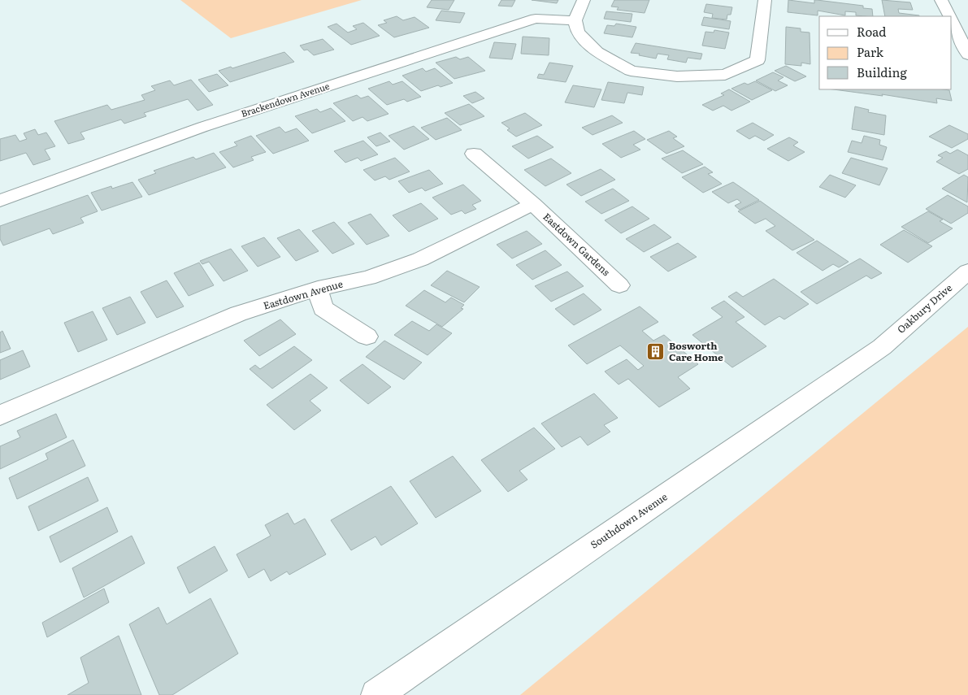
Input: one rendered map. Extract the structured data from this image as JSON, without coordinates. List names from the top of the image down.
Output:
{
  "streets": {
    "street": [
      "Brackendown Avenue",
      "Eastdown Gardens",
      "Eastdown Avenue",
      "Oakbury Drive",
      "Southdown Avenue"
    ]
  },
  "crossings": [
    ["Eastdown Gardens", "Eastdown Avenue"],
    ["Oakbury Drive", "Southdown Avenue"]
  ],
  "places": {
    "building": ["Bosworth Care Home"]
  },
  "legend": ["Road", "Park", "Building"]
}
